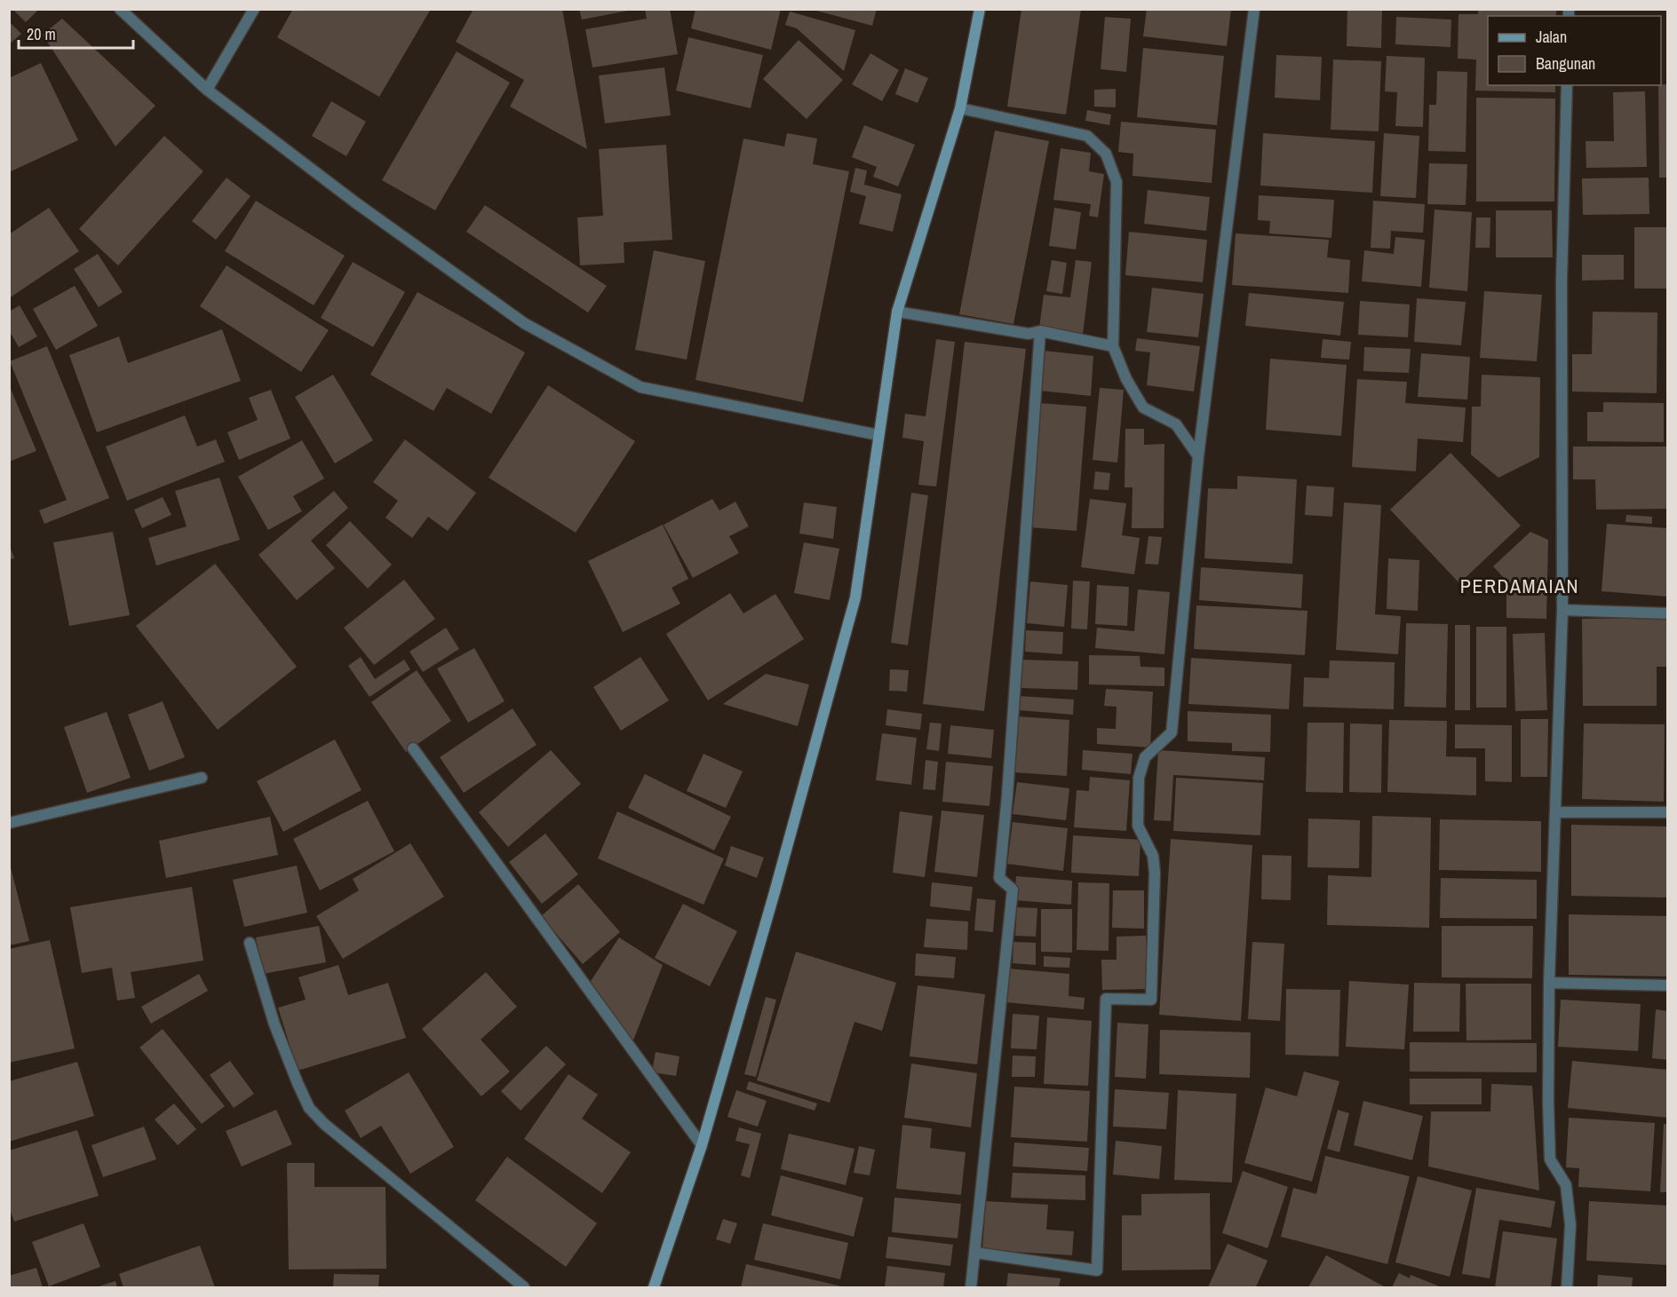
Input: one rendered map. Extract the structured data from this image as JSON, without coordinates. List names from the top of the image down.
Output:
{
  "districts": ["PERDAMAIAN"],
  "legend": ["Jalan", "Bangunan"],
  "scale_bar": "20 m"
}
